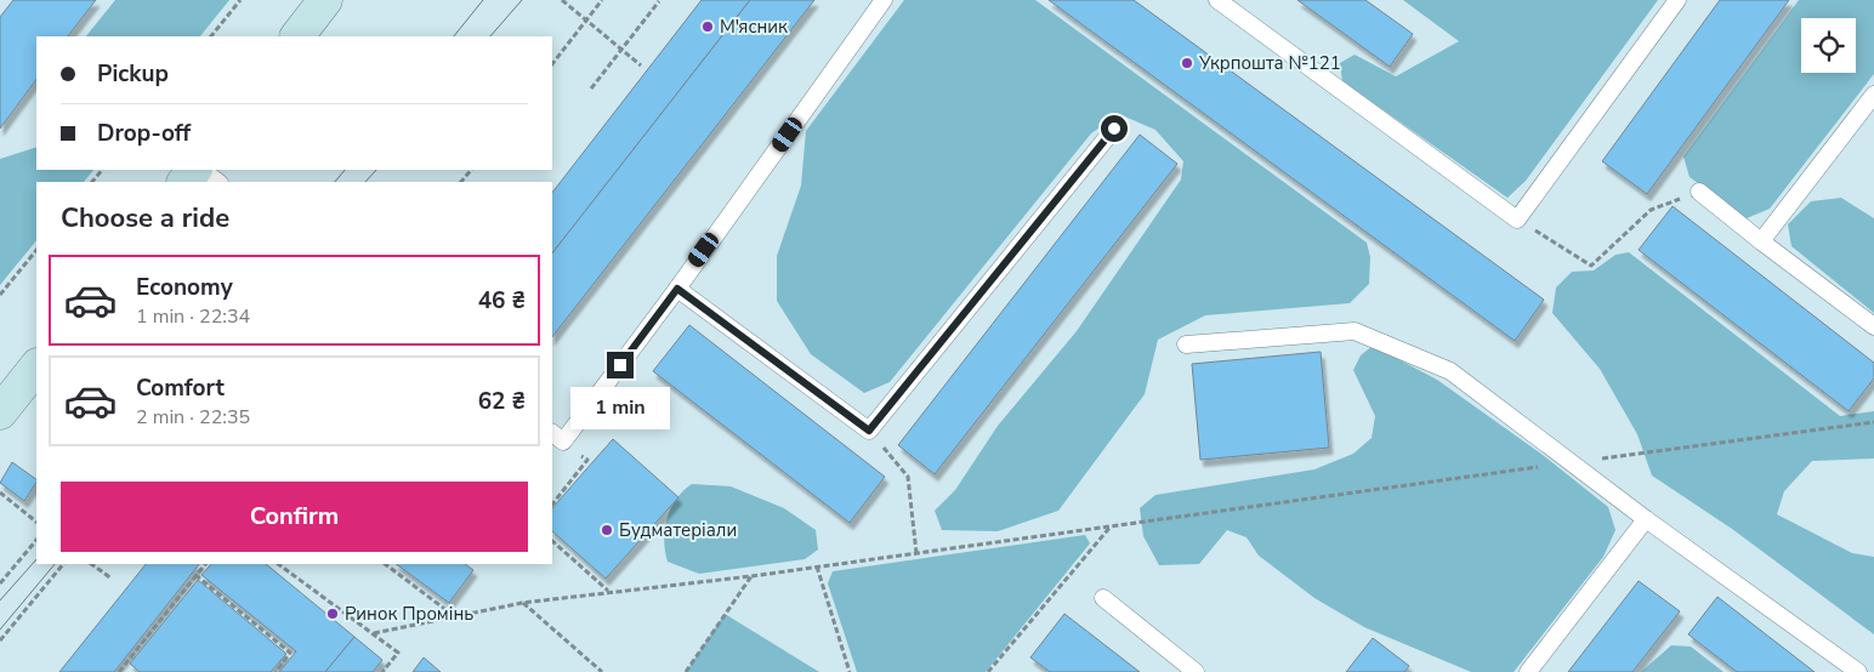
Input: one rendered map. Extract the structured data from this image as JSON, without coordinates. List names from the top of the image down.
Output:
{
  "places": [
    "М'ясник",
    "Укрпошта №121",
    "Будматеріали",
    "Ринок Промінь"
  ],
  "page": {
    "banner": ["Pickup", "Drop-off"],
    "heading": "Choose a ride",
    "list": [
      {
        "name": "Economy",
        "note": "1 min · 22:34",
        "value": "46 ₴"
      },
      {
        "name": "Comfort",
        "note": "2 min · 22:35",
        "value": "62 ₴"
      }
    ],
    "bubble": "1 min",
    "buttons": "Confirm"
  }
}
